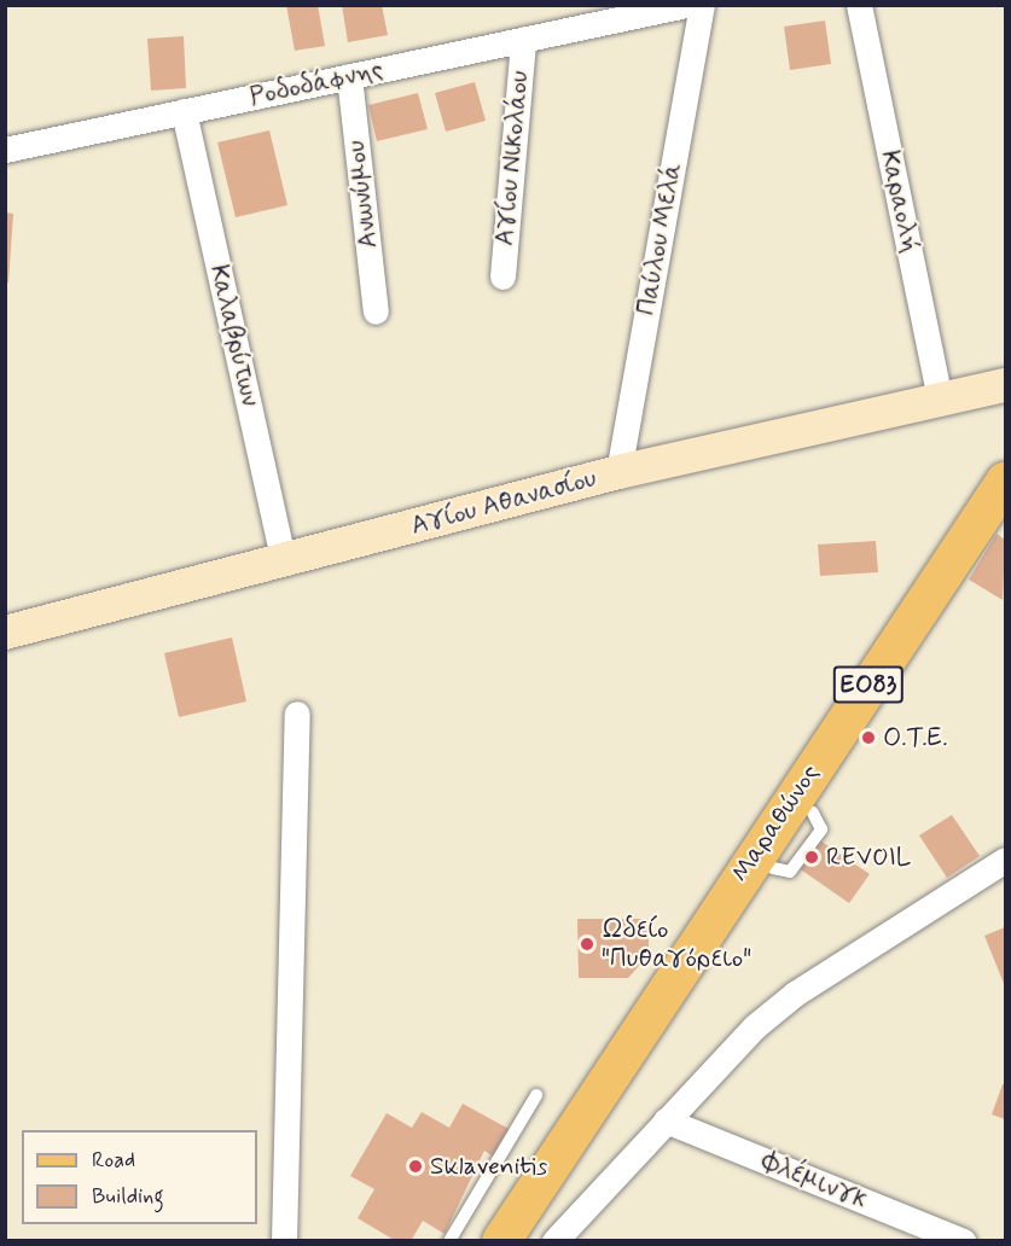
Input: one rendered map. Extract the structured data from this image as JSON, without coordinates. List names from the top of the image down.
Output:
{
  "streets": {
    "main road": ["ΕΟ83", "Μαραθώνος"],
    "street": [
      "Ροδοδάφνης",
      "Αγίου Νικολάου",
      "Ανωνύμου",
      "Καραολή",
      "Παύλου Μελά",
      "Καλαβρύτων",
      "Αγίου Αθανασίου",
      "Φλέμινγκ"
    ]
  },
  "crossings": [
    ["Ροδοδάφνης", "Αγίου Νικολάου"],
    ["Ροδοδάφνης", "Ανωνύμου"],
    ["Ροδοδάφνης", "Καλαβρύτων"],
    ["Καραολή", "Αγίου Αθανασίου"],
    ["Παύλου Μελά", "Αγίου Αθανασίου"],
    ["Καλαβρύτων", "Αγίου Αθανασίου"]
  ],
  "places": [
    "Ο.Τ.Ε.",
    "REVOIL",
    "Ωδείο \"Πυθαγόρειο\"",
    "Sklavenitis"
  ],
  "legend": ["Road", "Building"]
}
